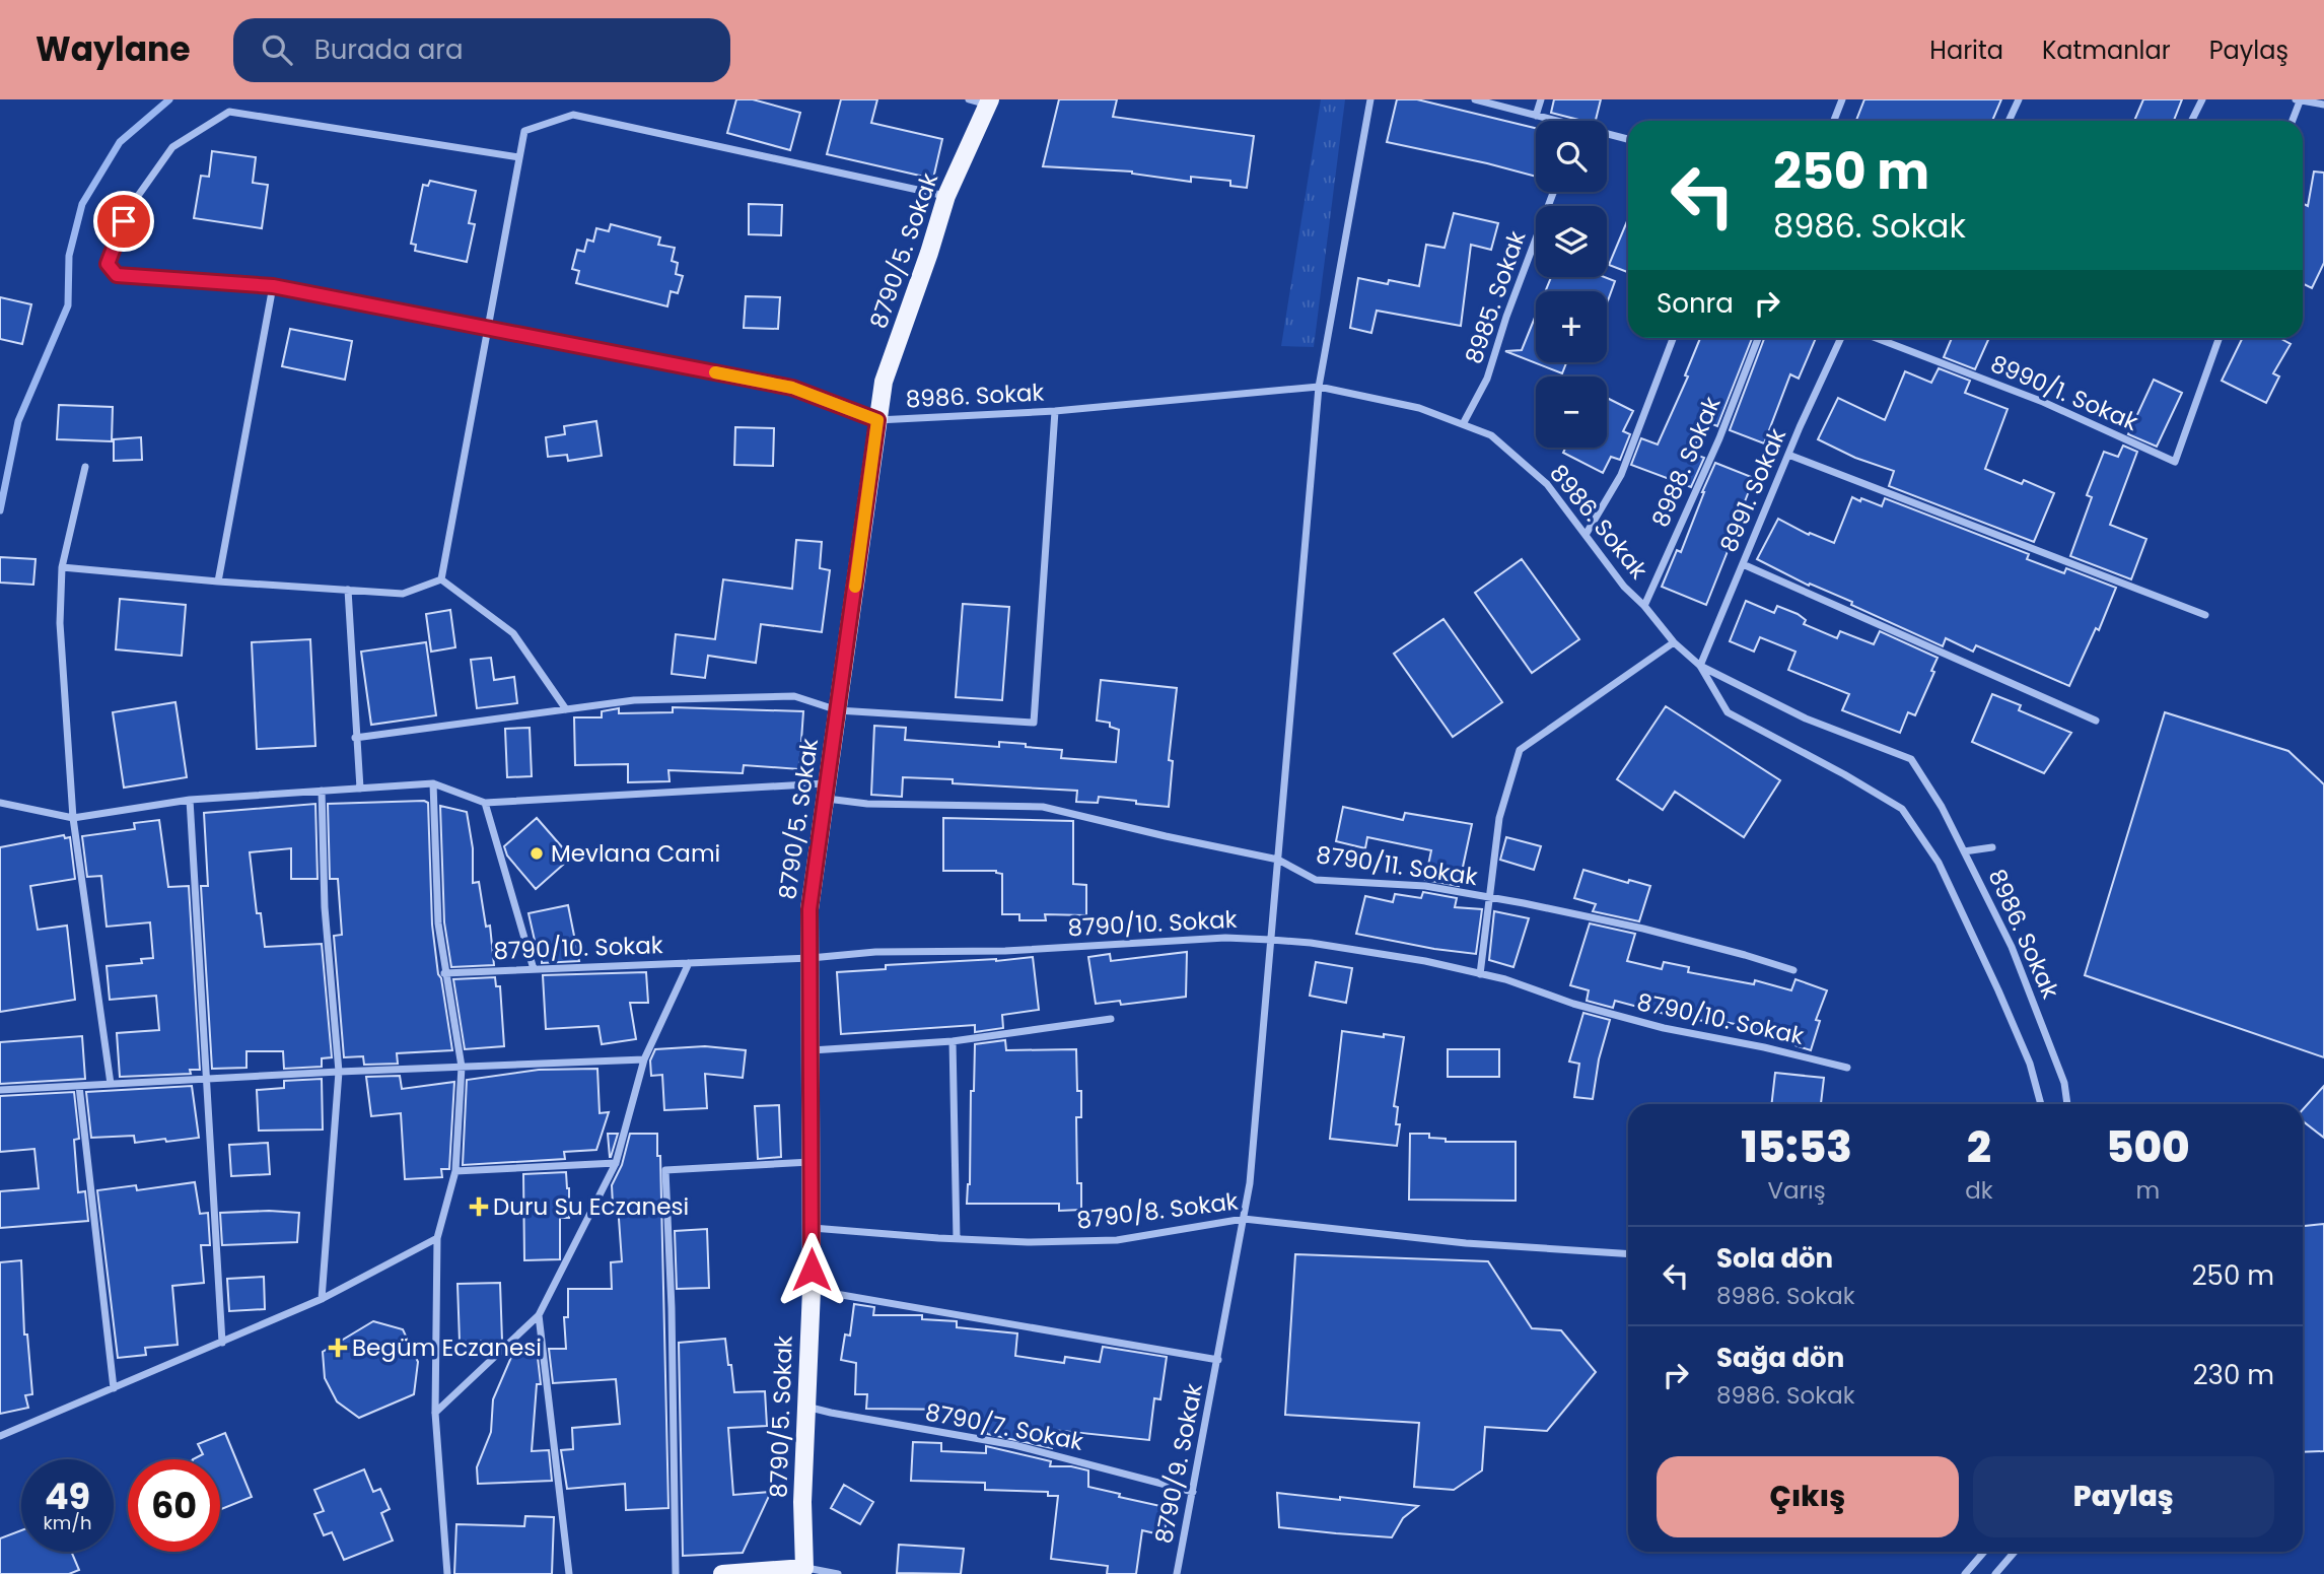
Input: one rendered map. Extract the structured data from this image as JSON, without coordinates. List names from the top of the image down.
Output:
{
  "streets": {
    "main road": ["8790/5. Sokak"],
    "street": [
      "8985. Sokak",
      "8990/1. Sokak",
      "8986. Sokak",
      "8988. Sokak",
      "8991. Sokak",
      "8790/11. Sokak",
      "8790/10. Sokak",
      "8790/8. Sokak",
      "8790/7. Sokak",
      "8790/9. Sokak"
    ]
  },
  "crossings": [
    ["8790/5. Sokak", "8986. Sokak"],
    ["8790/5. Sokak", "8790/11. Sokak"],
    ["8790/5. Sokak", "8790/10. Sokak"],
    ["8790/5. Sokak", "8790/8. Sokak"],
    ["8790/5. Sokak", "8790/7. Sokak"],
    ["8985. Sokak", "8986. Sokak"],
    ["8986. Sokak", "8988. Sokak"],
    ["8986. Sokak", "8991. Sokak"],
    ["8986. Sokak", "8790/9. Sokak"],
    ["8790/11. Sokak", "8790/9. Sokak"],
    ["8790/10. Sokak", "8790/9. Sokak"],
    ["8790/8. Sokak", "8790/9. Sokak"],
    ["8790/7. Sokak", "8790/9. Sokak"]
  ],
  "places": {
    "other": ["Mevlana Cami"],
    "health": ["Duru Su Eczanesi", "Begüm Eczanesi"]
  },
  "page": {
    "header": "Waylane",
    "search": "Burada ara",
    "nav": ["Harita", "Katmanlar", "Paylaş"],
    "map_buttons": ["+", "−"],
    "turn": ["250 m", "8986. Sokak"],
    "then": "Sonra",
    "eta": [
      "15:53",
      "Varış",
      "2",
      "dk",
      "500",
      "m"
    ],
    "list": [
      {
        "name": "Sola dön",
        "note": "8986. Sokak",
        "value": "250 m"
      },
      {
        "name": "Sağa dön",
        "note": "8986. Sokak",
        "value": "230 m"
      }
    ],
    "buttons": ["Çıkış", "Paylaş"],
    "speed": "49 km/h",
    "limit": "60"
  }
}
